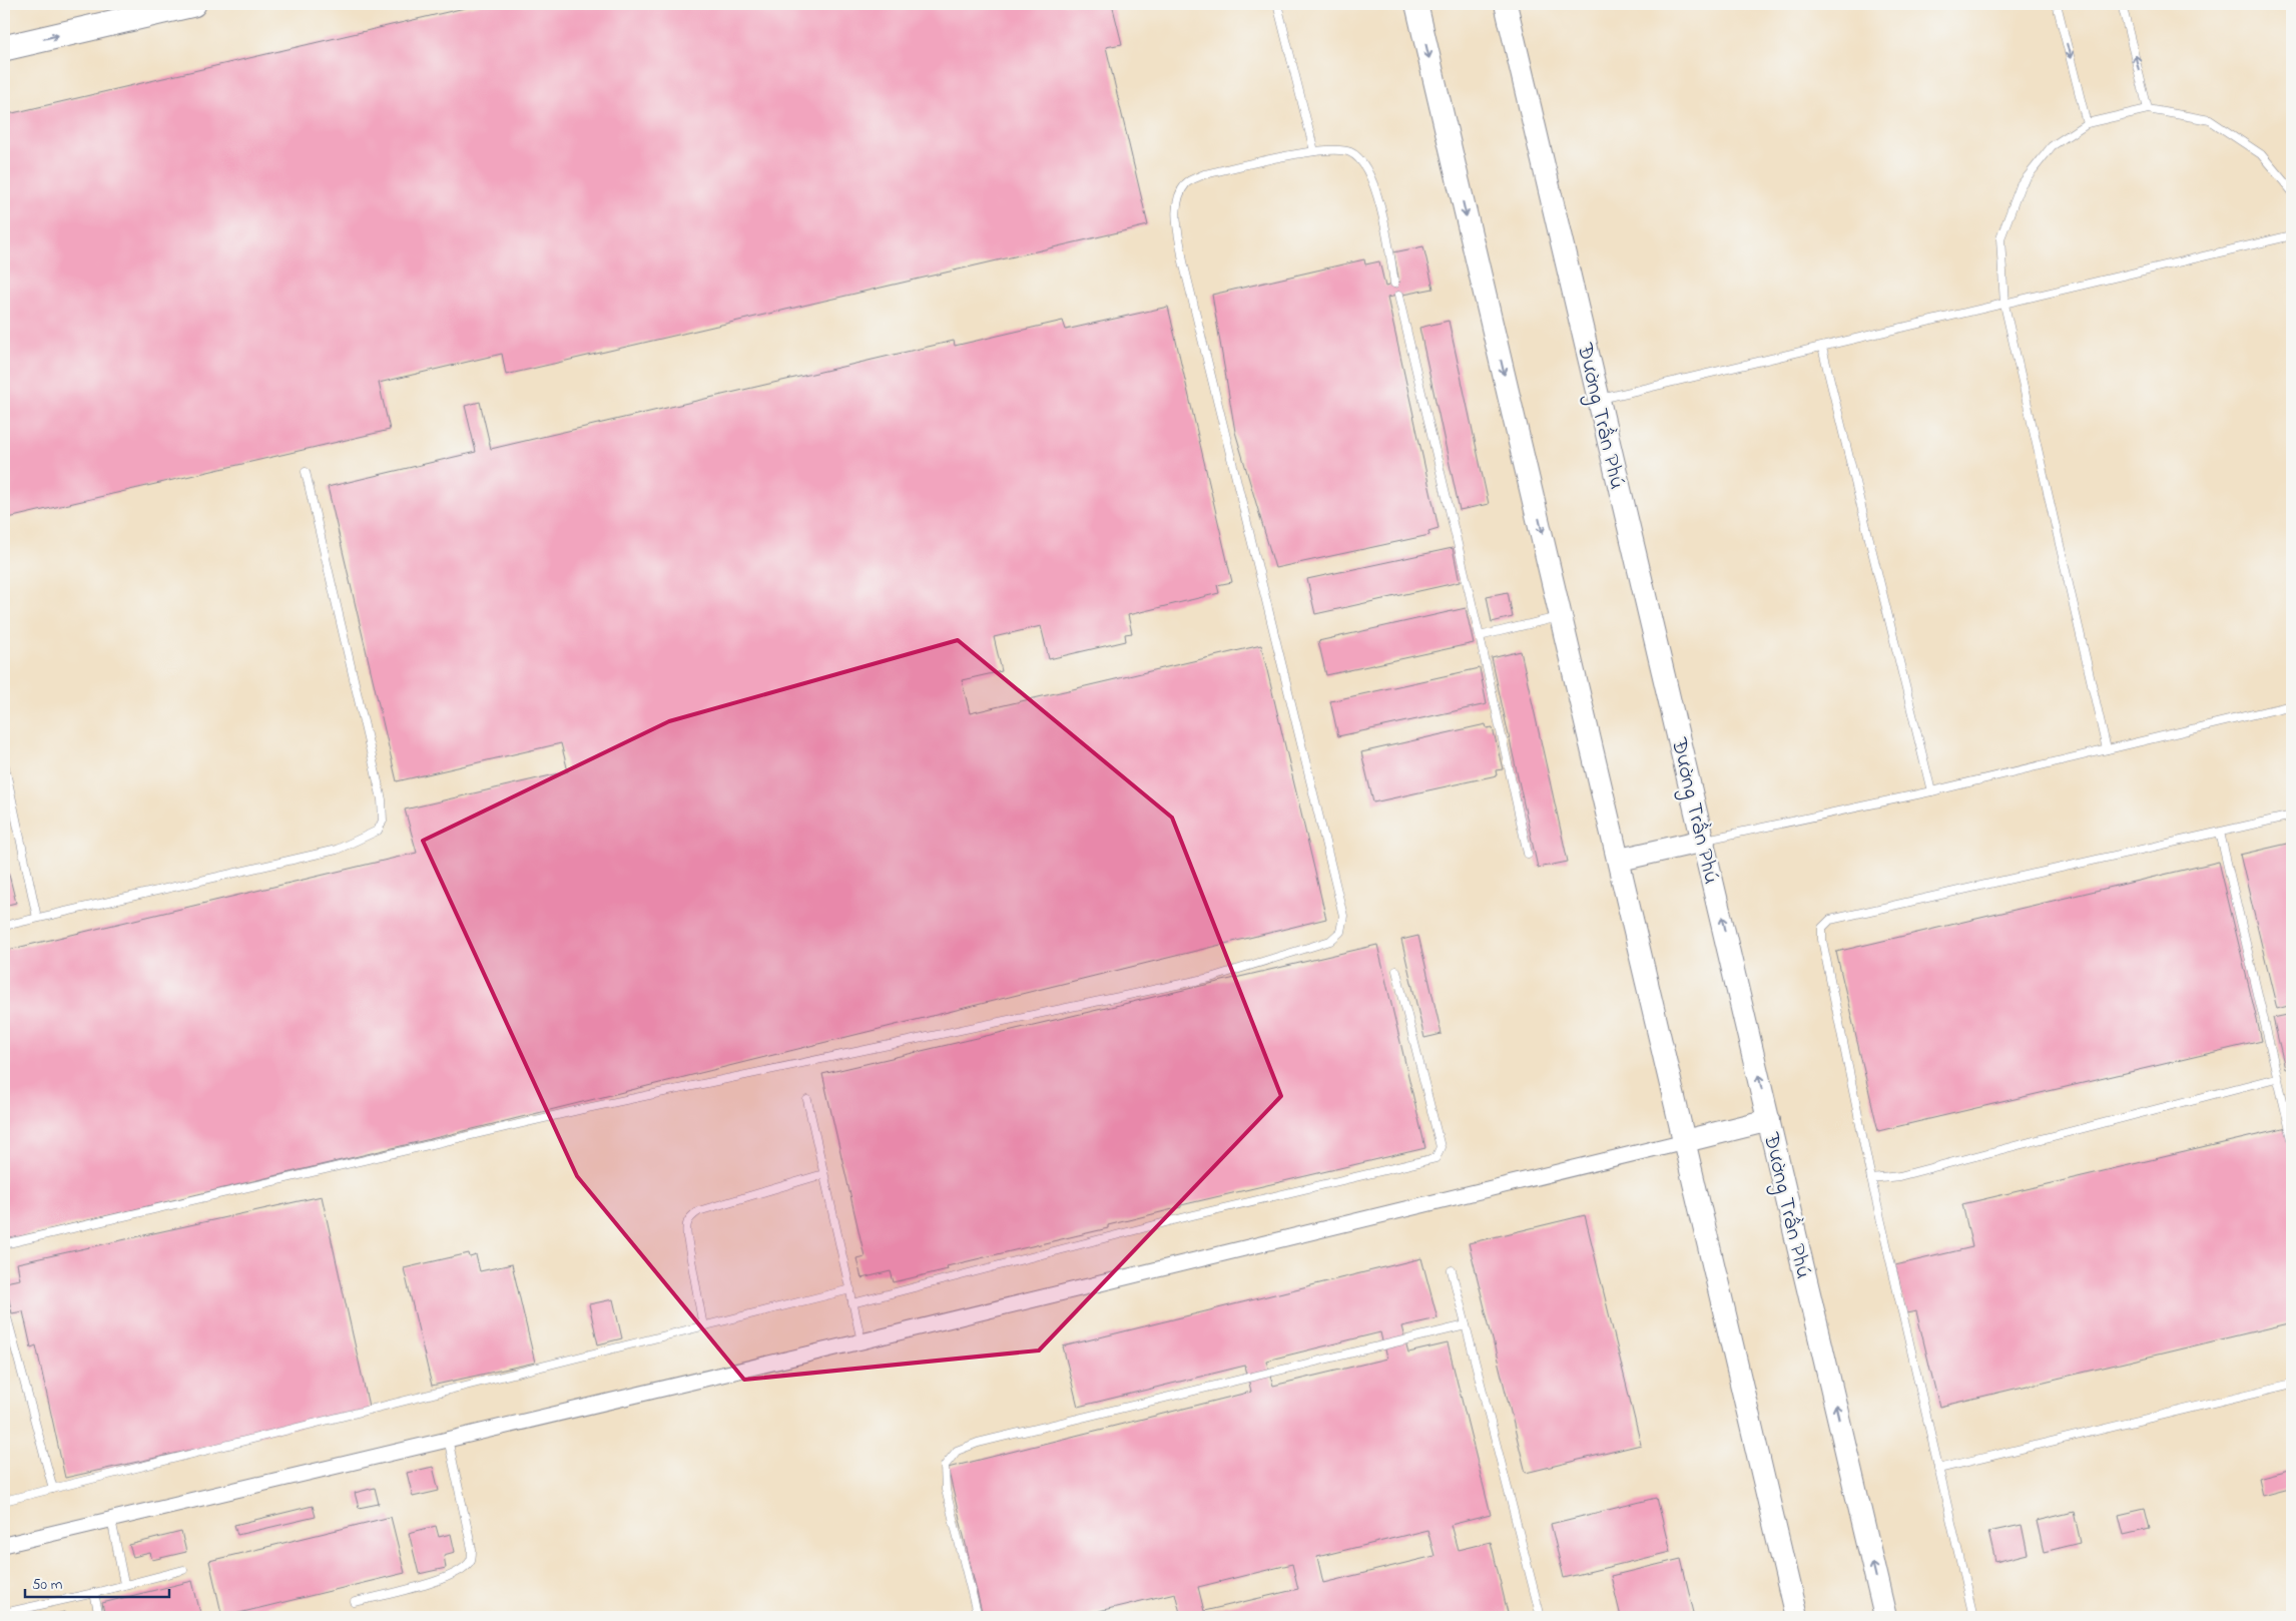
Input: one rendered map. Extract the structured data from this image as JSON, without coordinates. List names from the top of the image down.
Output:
{
  "streets": {
    "main road": ["Đường Trần Phú"]
  },
  "scale_bar": "50 m"
}
